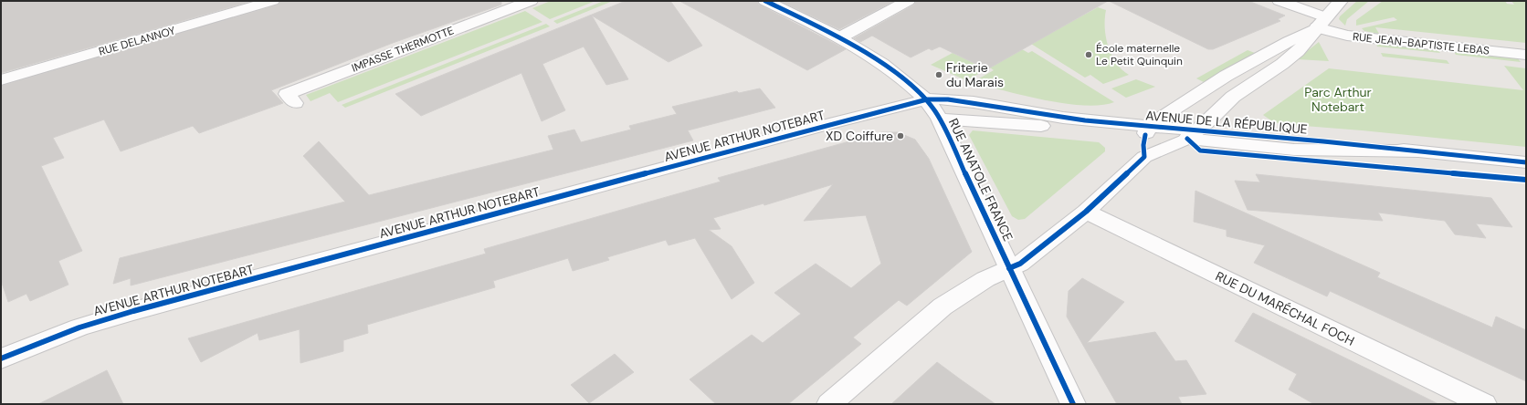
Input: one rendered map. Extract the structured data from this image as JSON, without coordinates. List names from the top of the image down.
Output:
{
  "streets": {
    "street": [
      "RUE DELANNOY",
      "RUE JEAN-BAPTISTE LEBAS",
      "IMPASSE THERMOTTE",
      "AVENUE DE LA RÉPUBLIQUE",
      "AVENUE ARTHUR NOTEBART",
      "RUE ANATOLE FRANCE",
      "RUE DU MARÉCHAL FOCH"
    ]
  },
  "crossings": [
    ["AVENUE DE LA RÉPUBLIQUE", "AVENUE ARTHUR NOTEBART"],
    ["AVENUE DE LA RÉPUBLIQUE", "RUE ANATOLE FRANCE"],
    ["AVENUE ARTHUR NOTEBART", "RUE ANATOLE FRANCE"]
  ],
  "parks": ["Parc Arthur Notebart"],
  "places": ["École maternelle Le Petit Quinquin", "Friterie du Marais", "XD Coiffure"]
}
